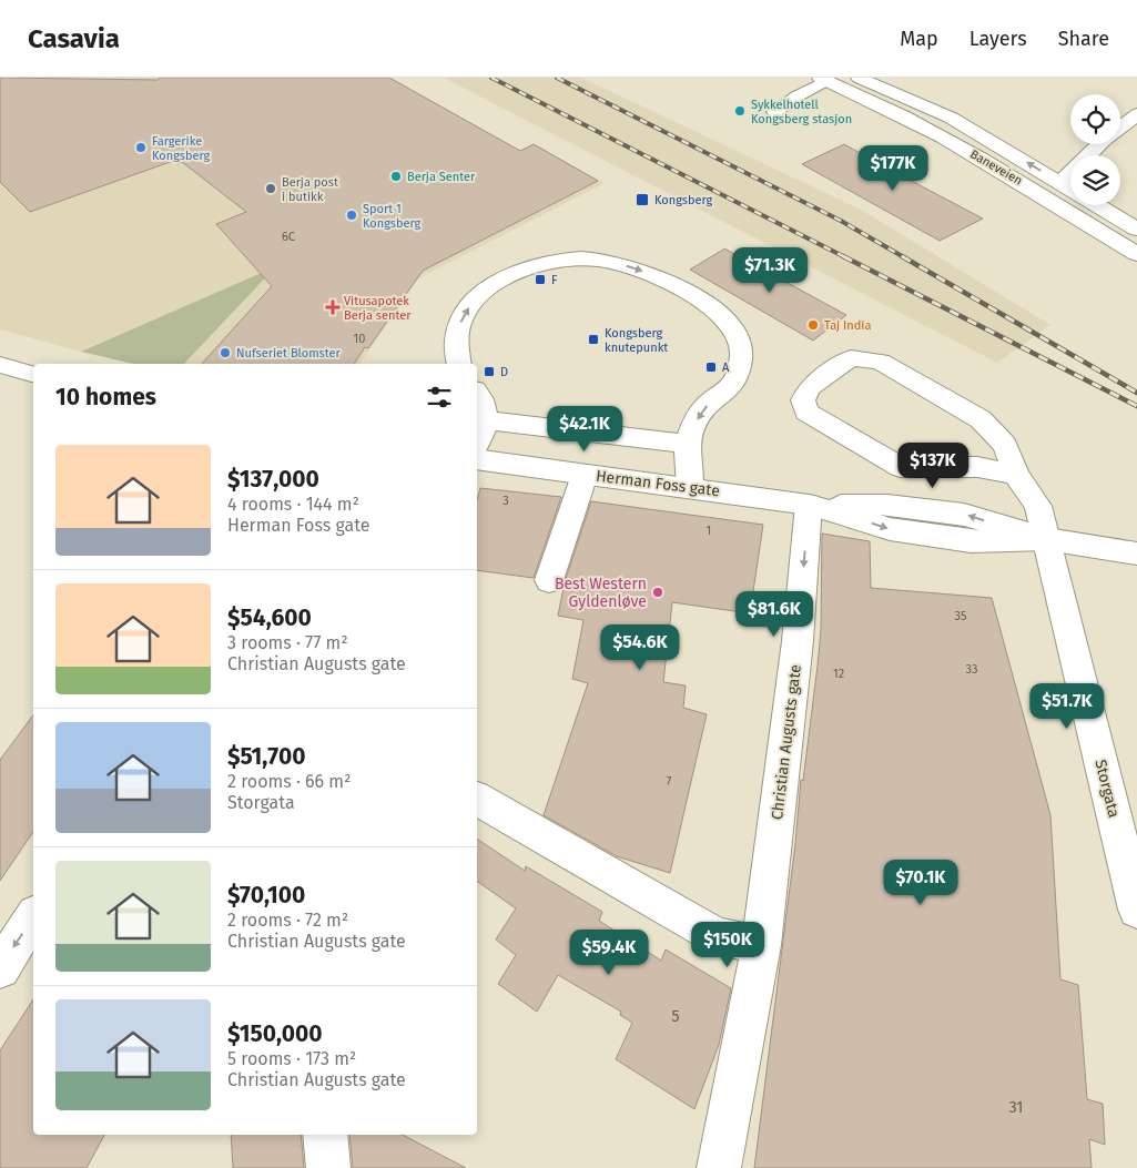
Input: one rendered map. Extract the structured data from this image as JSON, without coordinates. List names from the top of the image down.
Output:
{
  "streets": {
    "street": [
      "Baneveien",
      "Herman Foss gate",
      "Christian Augusts gate",
      "Storgata"
    ]
  },
  "crossings": [
    ["Herman Foss gate", "Christian Augusts gate"],
    ["Herman Foss gate", "Storgata"]
  ],
  "one_way": ["Christian Augusts gate"],
  "places": {
    "other": [
      "Sykkelhotell Kongsberg stasjon",
      "Fargerike Kongsberg",
      "Berja Senter",
      "Berja post i butikk",
      "Sport 1 Kongsberg",
      "Taj India",
      "Nufseriet Blomster",
      "Best Western Gyldenløve"
    ],
    "transit": [
      "Kongsberg",
      "F",
      "Kongsberg knutepunkt",
      "A",
      "D"
    ],
    "health": ["Vitusapotek Berja senter"]
  },
  "house_numbers": [
    "6C",
    "10",
    "3",
    "1",
    "35",
    "33",
    "12",
    "7",
    "5",
    "31"
  ],
  "page": {
    "header": "Casavia",
    "nav": ["Map", "Layers", "Share"],
    "price": [
      "$177K",
      "$71.3K",
      "$42.1K",
      "$137K",
      "$81.6K",
      "$54.6K",
      "$51.7K",
      "$70.1K",
      "$150K",
      "$59.4K"
    ],
    "heading": "10 homes",
    "list": [
      {
        "name": "$137,000",
        "note": "4 rooms · 144 m² · Herman Foss gate"
      },
      {
        "name": "$54,600",
        "note": "3 rooms · 77 m² · Christian Augusts gate"
      },
      {
        "name": "$51,700",
        "note": "2 rooms · 66 m² · Storgata"
      },
      {
        "name": "$70,100",
        "note": "2 rooms · 72 m² · Christian Augusts gate"
      },
      {
        "name": "$150,000",
        "note": "5 rooms · 173 m² · Christian Augusts gate"
      }
    ]
  }
}
